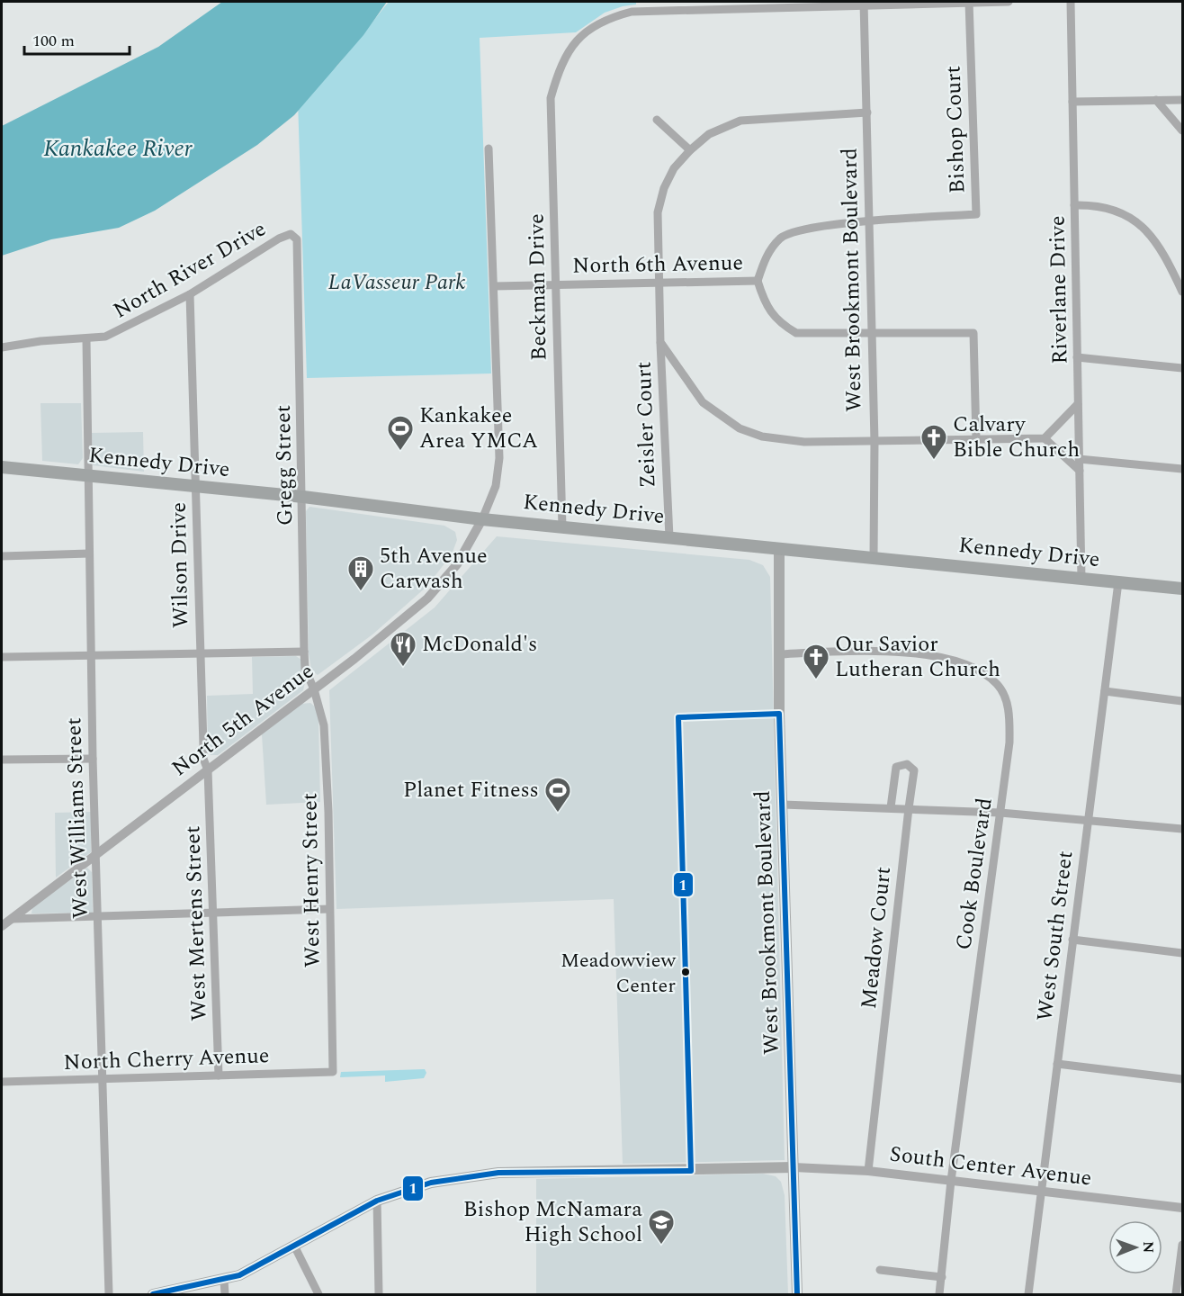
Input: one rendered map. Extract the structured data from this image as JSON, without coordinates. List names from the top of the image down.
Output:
{
  "streets": {
    "main road": ["West Brookmont Boulevard", "Kennedy Drive"],
    "street": [
      "Bishop Court",
      "North 6th Avenue",
      "North River Drive",
      "Beckman Drive",
      "Riverlane Drive",
      "Zeisler Court",
      "Gregg Street",
      "Wilson Drive",
      "North 5th Avenue",
      "West Williams Street",
      "Cook Boulevard",
      "West Henry Street",
      "West Mertens Street",
      "West South Street",
      "Meadow Court",
      "North Cherry Avenue",
      "South Center Avenue"
    ]
  },
  "crossings": [
    ["Bishop Court", "North 6th Avenue"],
    ["Bishop Court", "West Brookmont Boulevard"],
    ["Bishop Court", "Beckman Drive"],
    ["North 6th Avenue", "West Brookmont Boulevard"],
    ["North 6th Avenue", "Beckman Drive"],
    ["North 6th Avenue", "Zeisler Court"],
    ["North River Drive", "Gregg Street"],
    ["North River Drive", "Wilson Drive"],
    ["North River Drive", "West Williams Street"],
    ["West Brookmont Boulevard", "Beckman Drive"],
    ["West Brookmont Boulevard", "Zeisler Court"],
    ["West Brookmont Boulevard", "Kennedy Drive"],
    ["West Brookmont Boulevard", "Cook Boulevard"],
    ["West Brookmont Boulevard", "South Center Avenue"],
    ["Beckman Drive", "Kennedy Drive"],
    ["Riverlane Drive", "Kennedy Drive"],
    ["Zeisler Court", "Kennedy Drive"],
    ["Kennedy Drive", "Gregg Street"],
    ["Kennedy Drive", "Wilson Drive"],
    ["Kennedy Drive", "North 5th Avenue"],
    ["Kennedy Drive", "West Williams Street"],
    ["Kennedy Drive", "West South Street"],
    ["Gregg Street", "North 5th Avenue"],
    ["Gregg Street", "West Henry Street"],
    ["Wilson Drive", "North 5th Avenue"],
    ["Wilson Drive", "West Mertens Street"],
    ["North 5th Avenue", "West Williams Street"],
    ["North 5th Avenue", "West Henry Street"],
    ["North 5th Avenue", "West Mertens Street"],
    ["West Williams Street", "North Cherry Avenue"],
    ["Cook Boulevard", "South Center Avenue"],
    ["West Henry Street", "North Cherry Avenue"],
    ["West Mertens Street", "North Cherry Avenue"],
    ["West South Street", "South Center Avenue"],
    ["Meadow Court", "South Center Avenue"]
  ],
  "water": ["Kankakee River"],
  "parks": ["LaVasseur Park"],
  "places": {
    "sports": ["Kankakee Area YMCA", "Planet Fitness"],
    "church": ["Calvary Bible Church", "Our Savior Lutheran Church"],
    "building": ["5th Avenue Carwash"],
    "restaurant": ["McDonald's"],
    "other": ["Meadowview Center"],
    "school or university": ["Bishop McNamara High School"]
  },
  "lines": ["transit line 1"],
  "scale_bar": "100 m",
  "north": "right"
}
